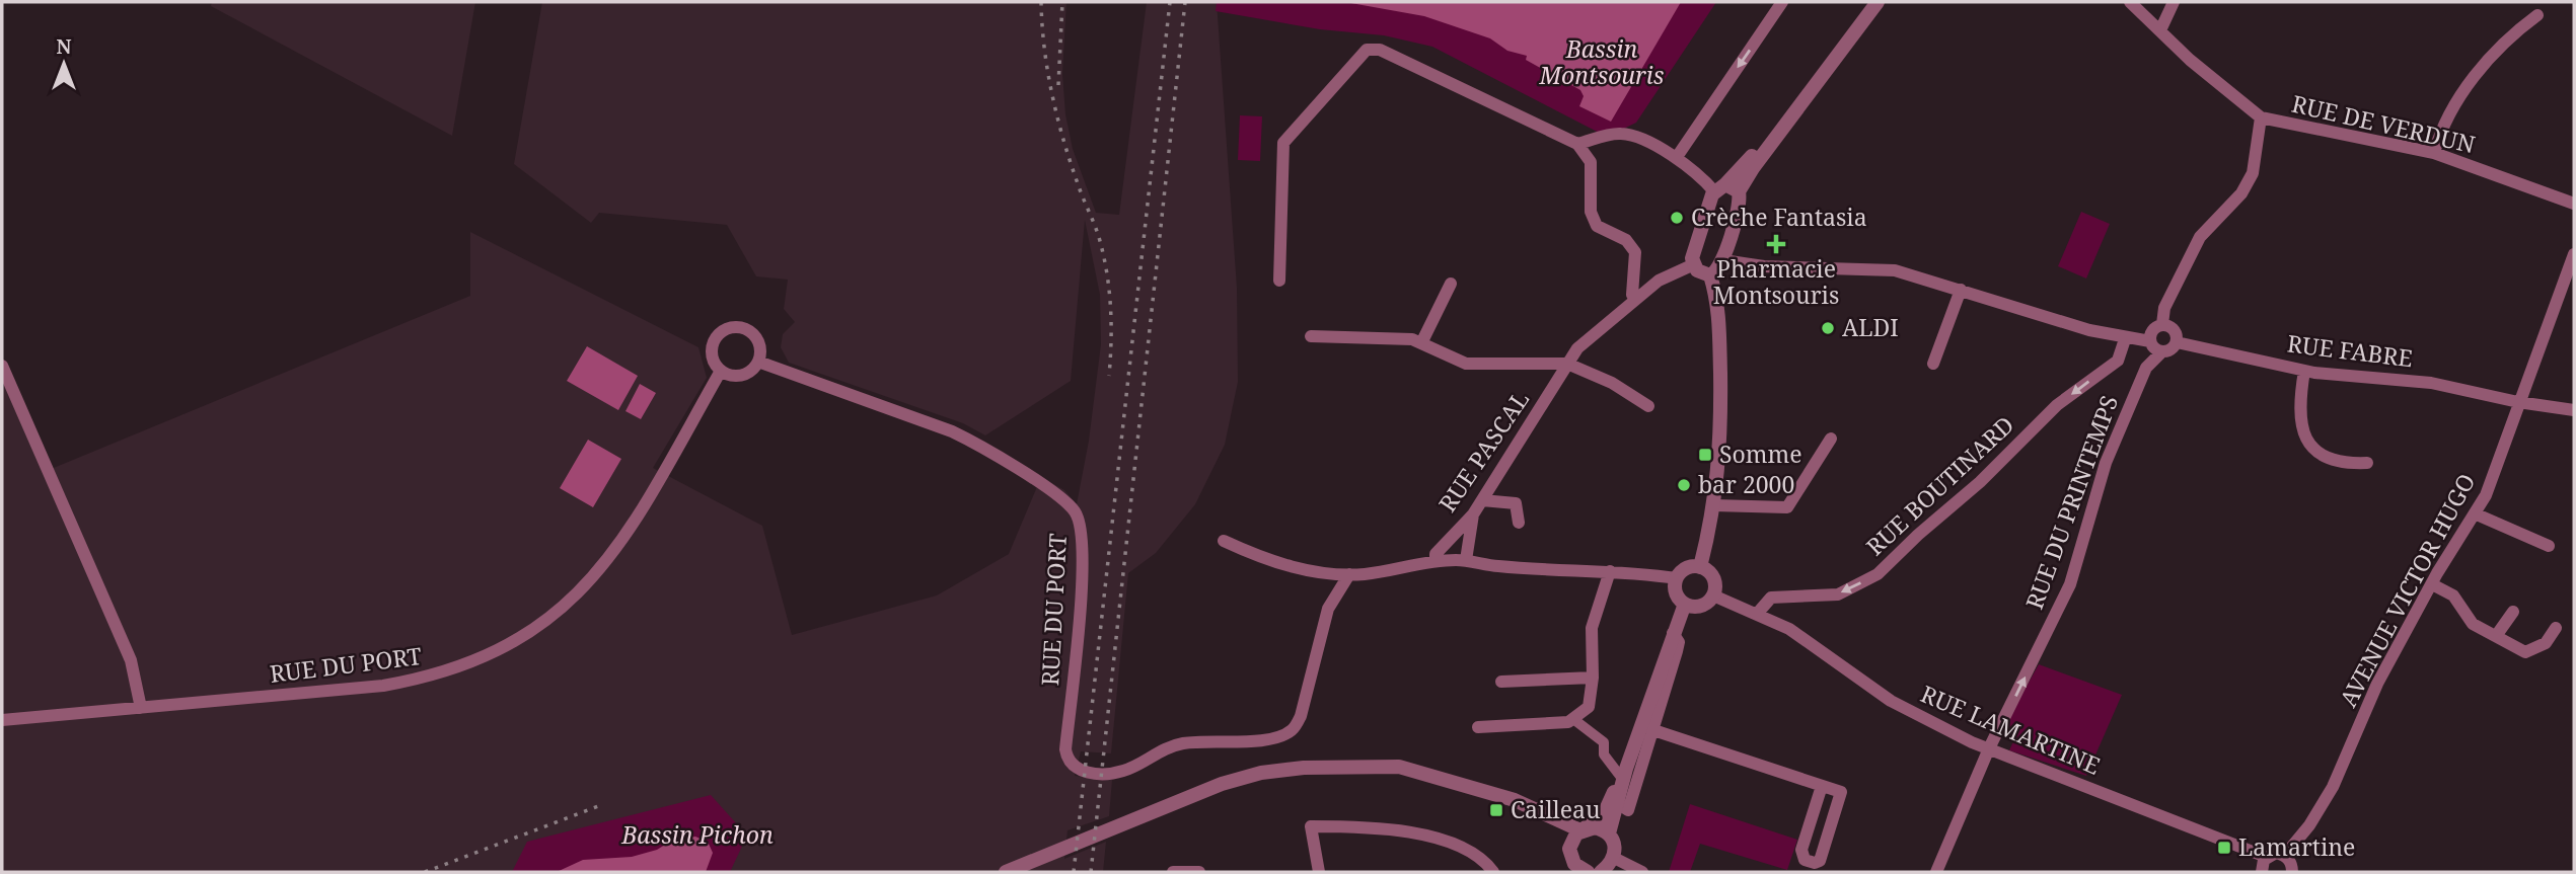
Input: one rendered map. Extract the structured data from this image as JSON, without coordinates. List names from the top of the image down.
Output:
{
  "streets": {
    "street": [
      "RUE DE VERDUN",
      "RUE FABRE",
      "RUE PASCAL",
      "RUE BOUTINARD",
      "RUE DU PRINTEMPS",
      "AVENUE VICTOR HUGO",
      "RUE DU PORT",
      "RUE LAMARTINE"
    ]
  },
  "crossings": [
    ["RUE FABRE", "RUE DU PRINTEMPS"],
    ["RUE FABRE", "AVENUE VICTOR HUGO"],
    ["RUE BOUTINARD", "RUE LAMARTINE"],
    ["RUE DU PRINTEMPS", "RUE LAMARTINE"]
  ],
  "one_way": ["RUE BOUTINARD", "RUE DU PRINTEMPS"],
  "parks": ["Bassin Montsouris", "Bassin Pichon"],
  "places": {
    "other": ["Crèche Fantasia", "ALDI", "bar 2000"],
    "health": ["Pharmacie Montsouris"],
    "transit": ["Somme", "Cailleau", "Lamartine"]
  },
  "north": "top"
}
